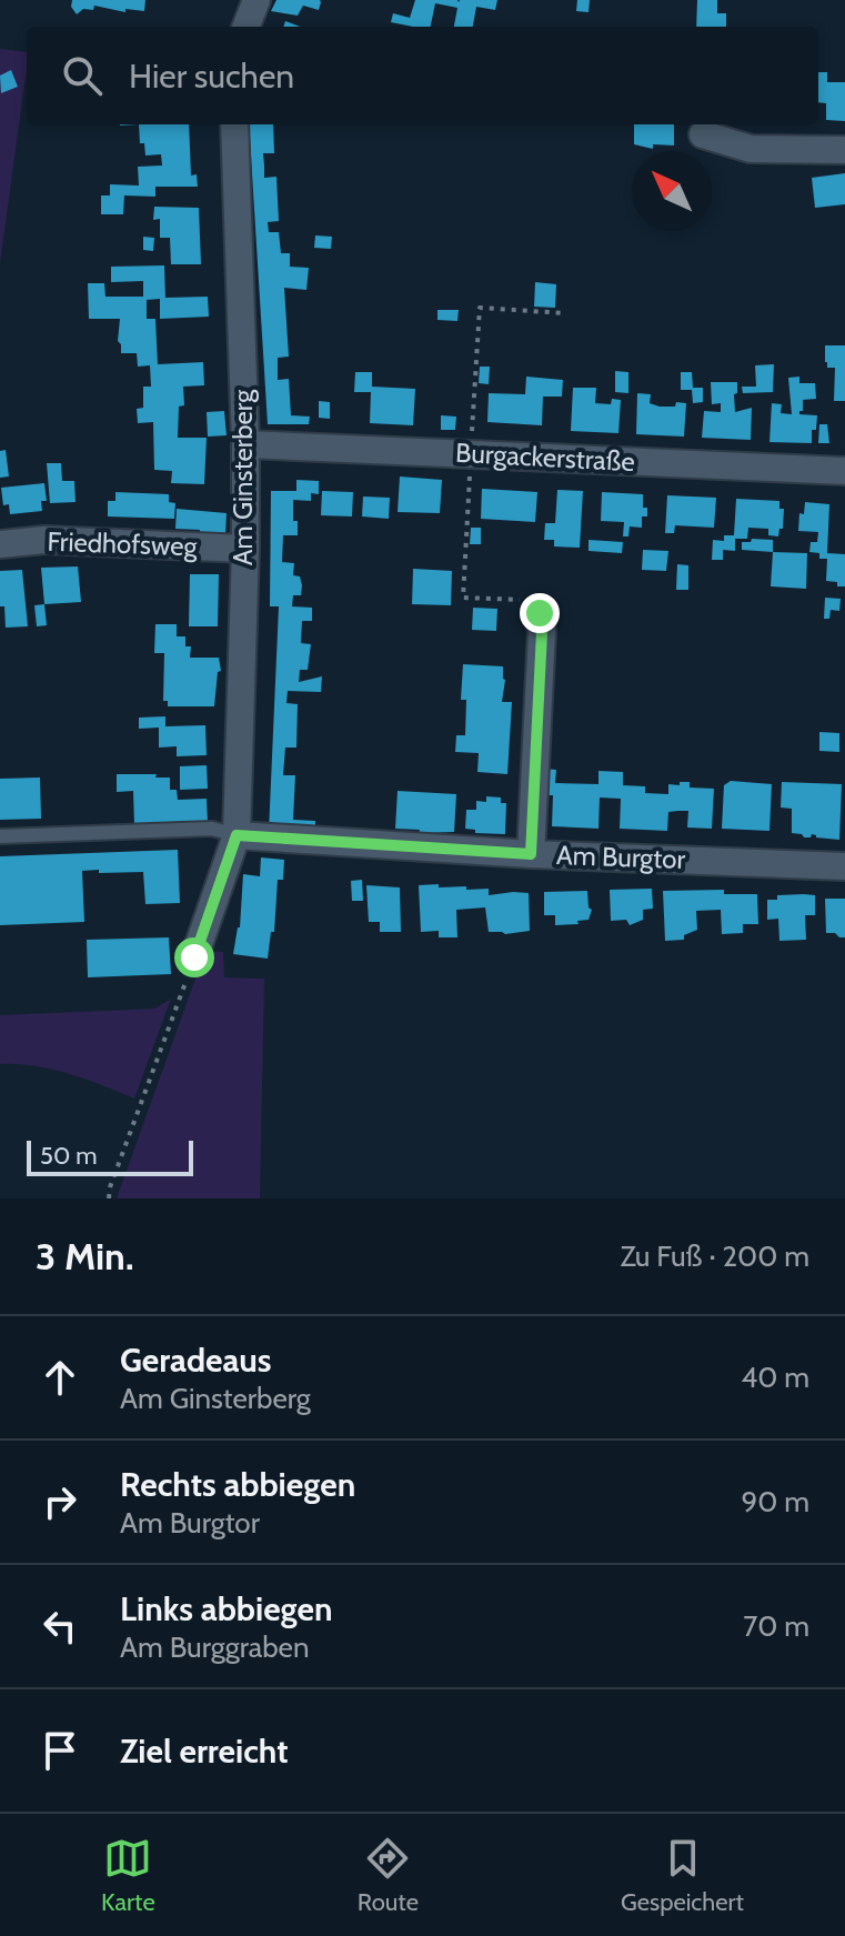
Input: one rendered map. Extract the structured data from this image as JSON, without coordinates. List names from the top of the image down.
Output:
{
  "streets": {
    "street": [
      "Burgackerstraße",
      "Am Ginsterberg",
      "Friedhofsweg",
      "Am Burgtor"
    ]
  },
  "crossings": [
    ["Burgackerstraße", "Am Ginsterberg"],
    ["Am Ginsterberg", "Friedhofsweg"],
    ["Am Ginsterberg", "Am Burgtor"]
  ],
  "scale_bar": "50 m",
  "north": "top left",
  "page": {
    "search": "Hier suchen",
    "scale": "50 m",
    "heading": ["3 Min.", "Zu Fuß · 200 m"],
    "list": [
      ["Geradeaus", "Am Ginsterberg", "40 m"],
      ["Rechts abbiegen", "Am Burgtor", "90 m"],
      ["Links abbiegen", "Am Burggraben", "70 m"],
      "Ziel erreicht"
    ],
    "nav": ["Karte", "Route", "Gespeichert"]
  }
}
